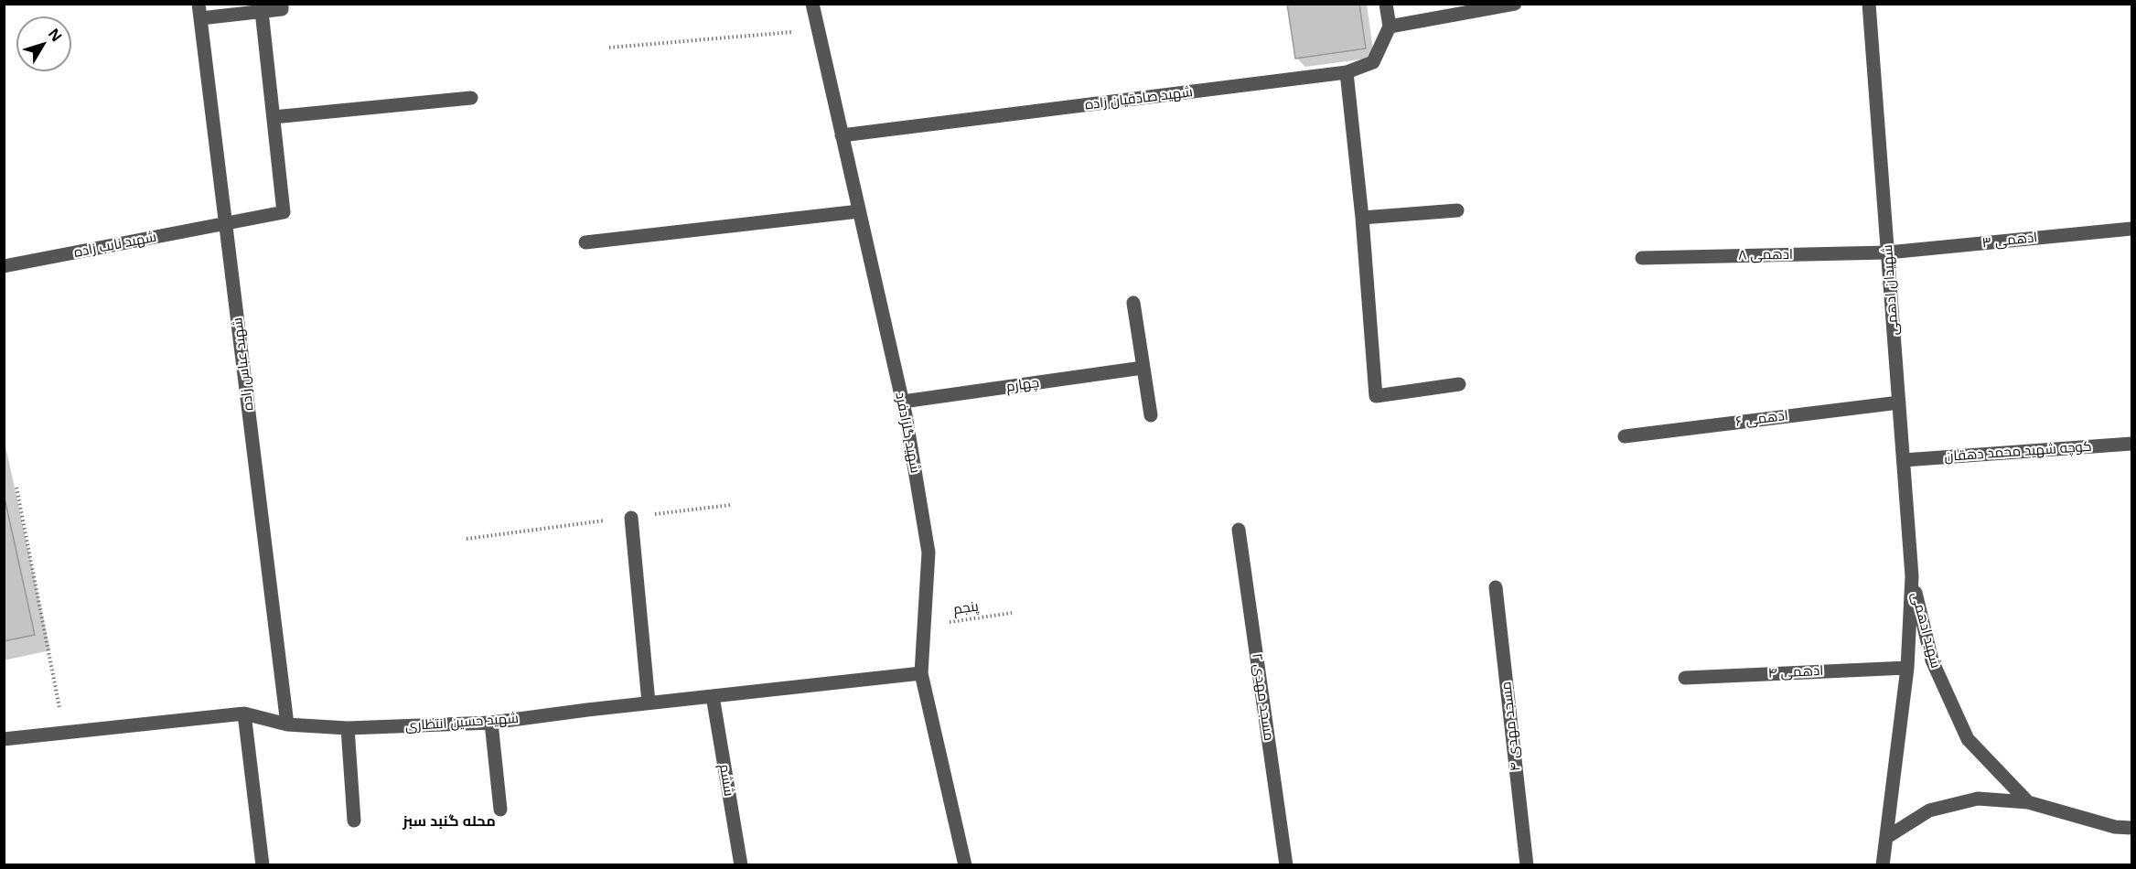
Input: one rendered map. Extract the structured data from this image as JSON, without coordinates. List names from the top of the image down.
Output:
{
  "streets": {
    "street": [
      "شهید صادقیان زاده",
      "ادهمی ۳",
      "شهید نایب زاده",
      "ادهمی ۸",
      "شهیدان ادهمی",
      "شهید عباس زاده",
      "چهارم",
      "ادهمی ۶",
      "شهید گلزادفرد",
      "کوچه شهید محمد دهقان",
      "شهید ادهمی",
      "ادهمی ۴",
      "مسجد مهدی ۲",
      "شهید حسین انتظاری",
      "مسجد مهدی ۴",
      "ششم"
    ],
    "path": ["پنجم"]
  },
  "crossings": [
    ["شهید صادقیان زاده", "شهید گلزادفرد"],
    ["ادهمی ۳", "ادهمی ۸"],
    ["ادهمی ۳", "شهیدان ادهمی"],
    ["شهید نایب زاده", "شهید عباس زاده"],
    ["ادهمی ۸", "شهیدان ادهمی"],
    ["شهیدان ادهمی", "ادهمی ۶"],
    ["شهیدان ادهمی", "کوچه شهید محمد دهقان"],
    ["شهیدان ادهمی", "شهید ادهمی"],
    ["شهید عباس زاده", "شهید حسین انتظاری"],
    ["چهارم", "شهید گلزادفرد"],
    ["شهید گلزادفرد", "پنجم"],
    ["شهید گلزادفرد", "شهید حسین انتظاری"],
    ["شهید ادهمی", "ادهمی ۴"],
    ["شهید حسین انتظاری", "ششم"]
  ],
  "districts": ["محله گنبد سبز"],
  "north": "top right"
}
